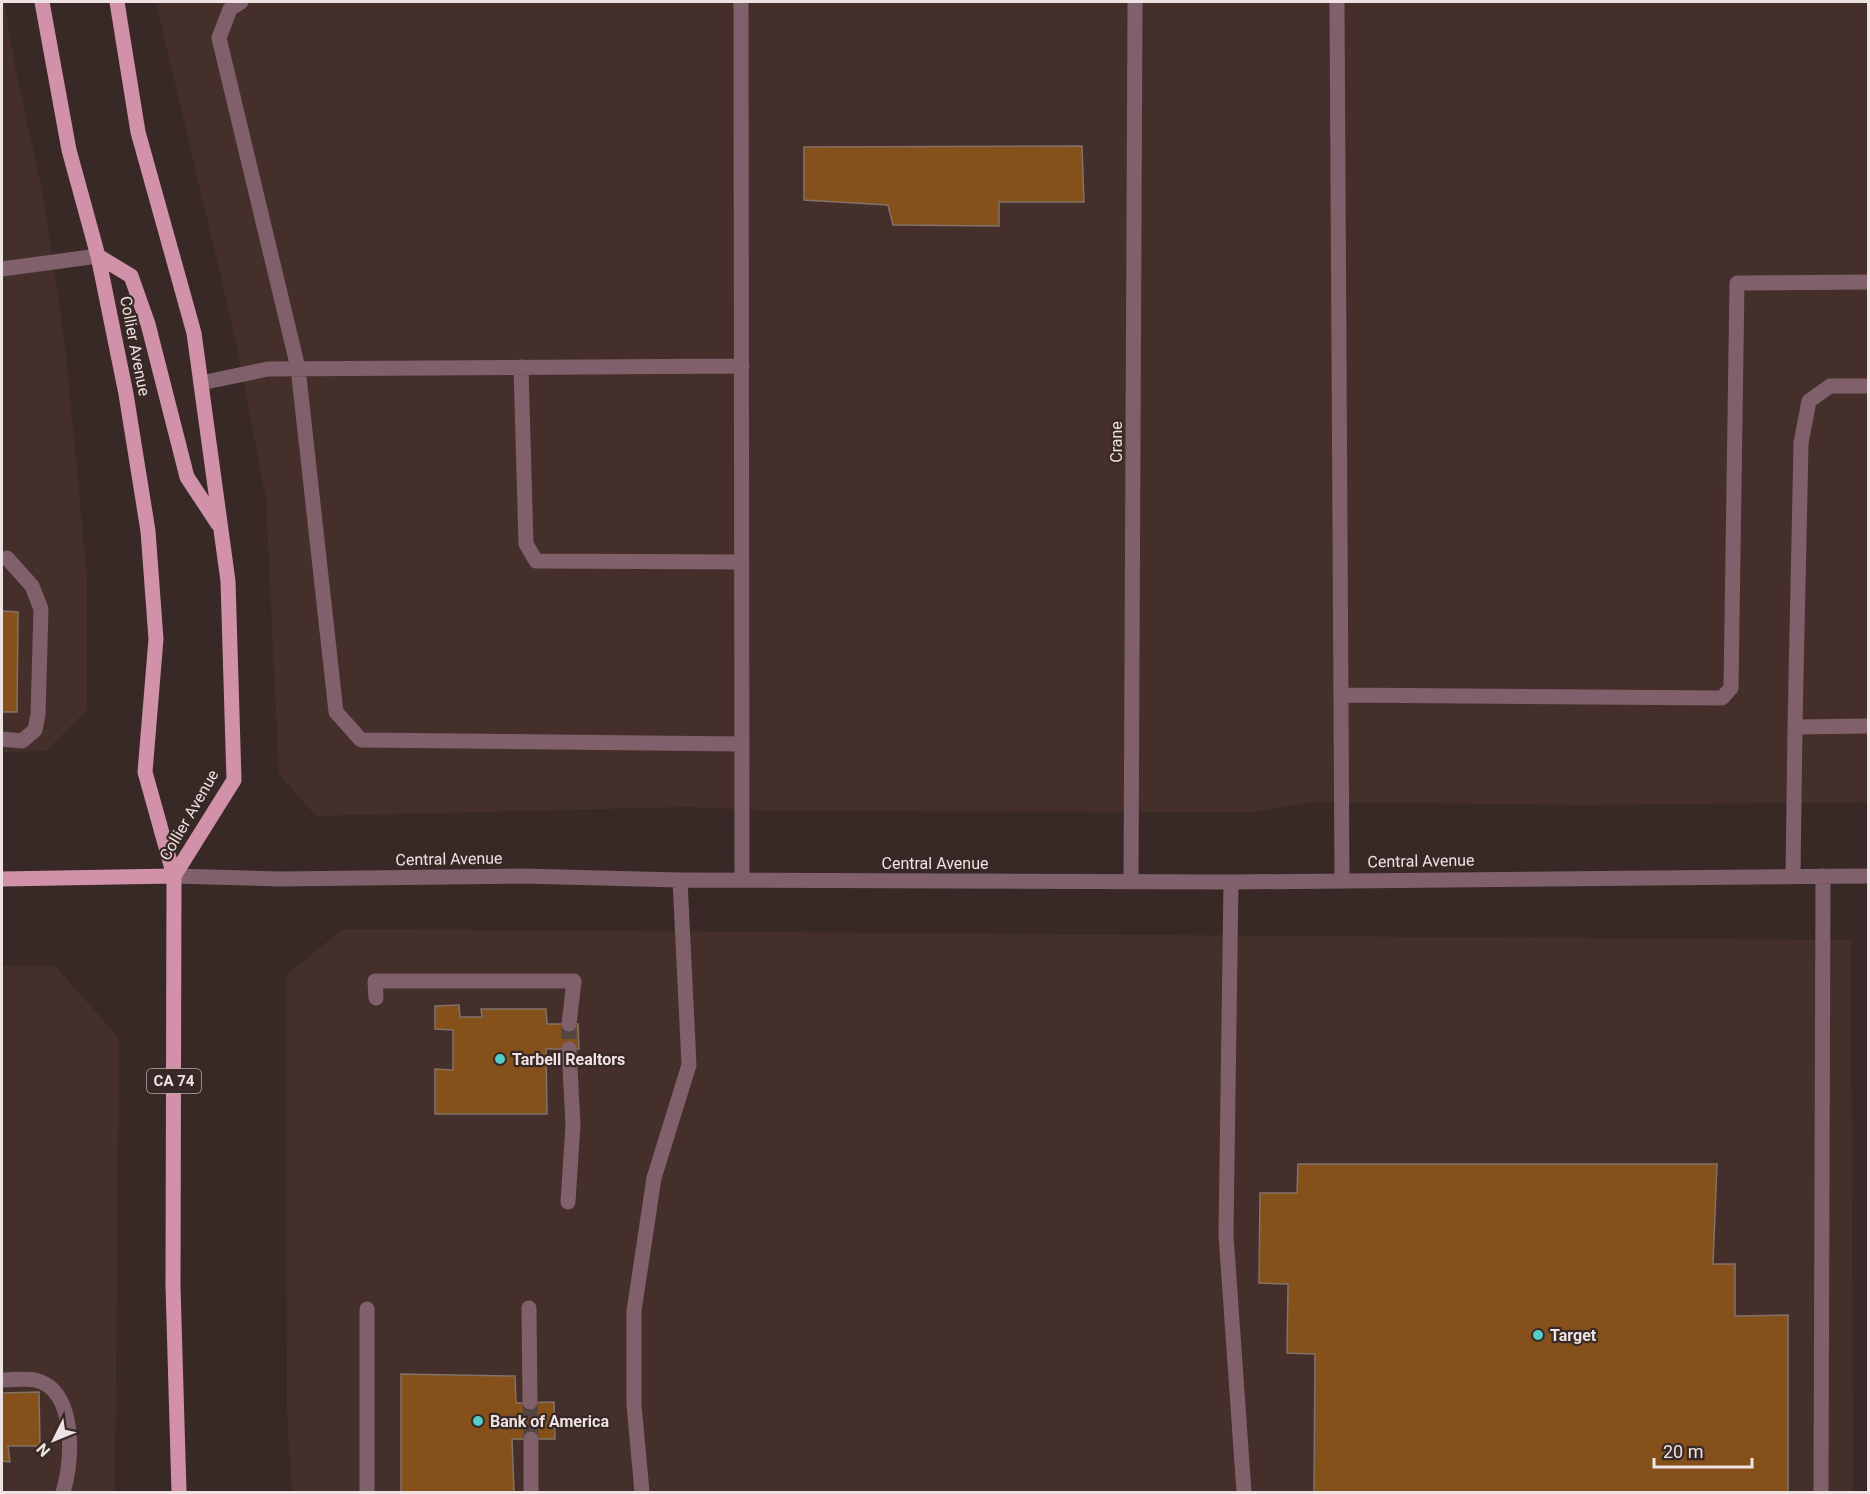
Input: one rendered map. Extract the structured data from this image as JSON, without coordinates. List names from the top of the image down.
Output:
{
  "streets": {
    "main road": ["Collier Avenue", "Central Avenue", "CA 74"],
    "street": ["Crane"]
  },
  "crossings": [
    ["Collier Avenue", "Central Avenue"],
    ["Collier Avenue", "CA 74"],
    ["Crane", "Central Avenue"],
    ["Central Avenue", "CA 74"]
  ],
  "places": ["Tarbell Realtors", "Target", "Bank of America"],
  "scale_bar": "20 m",
  "north": "bottom left"
}
